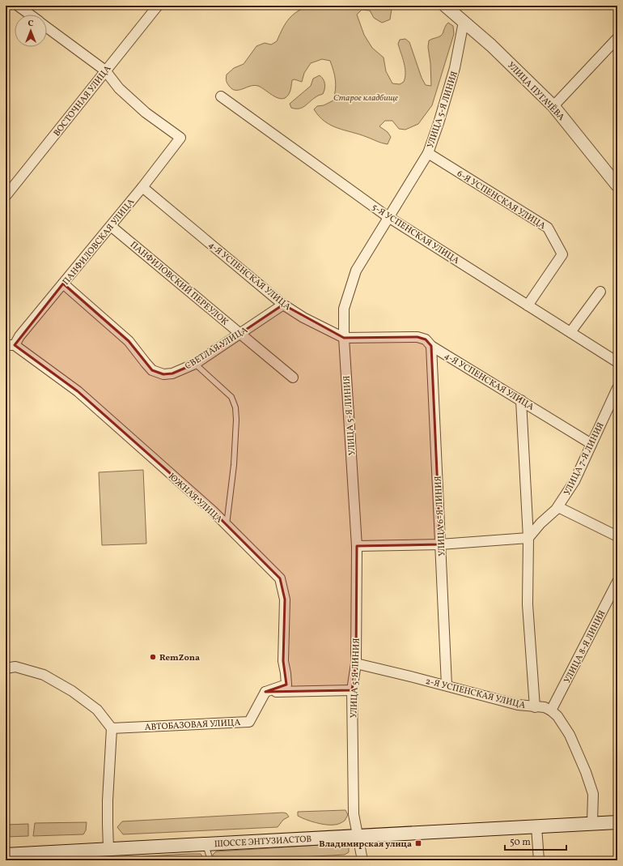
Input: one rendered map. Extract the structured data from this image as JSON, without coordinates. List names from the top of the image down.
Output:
{
  "streets": {
    "main road": ["ШОССЕ ЭНТУЗИАСТОВ"],
    "street": [
      "УЛИЦА ПУГАЧЁВА",
      "ВОСТОЧНАЯ УЛИЦА",
      "УЛИЦА 5-Я ЛИНИЯ",
      "6-Я УСПЕНСКАЯ УЛИЦА",
      "5-Я УСПЕНСКАЯ УЛИЦА",
      "ПАНФИЛОВСКАЯ УЛИЦА",
      "4-Я УСПЕНСКАЯ УЛИЦА",
      "ПАНФИЛОВСКИЙ ПЕРЕУЛОК",
      "СВЕТЛАЯ УЛИЦА",
      "УЛИЦА 7-Я ЛИНИЯ",
      "ЮЖНАЯ УЛИЦА",
      "УЛИЦА 6-Я ЛИНИЯ",
      "УЛИЦА 8-Я ЛИНИЯ",
      "2-Я УСПЕНСКАЯ УЛИЦА",
      "АВТОБАЗОВАЯ УЛИЦА"
    ]
  },
  "crossings": [
    ["УЛИЦА ПУГАЧЁВА", "УЛИЦА 5-Я ЛИНИЯ"],
    ["ВОСТОЧНАЯ УЛИЦА", "ПАНФИЛОВСКАЯ УЛИЦА"],
    ["УЛИЦА 5-Я ЛИНИЯ", "6-Я УСПЕНСКАЯ УЛИЦА"],
    ["УЛИЦА 5-Я ЛИНИЯ", "5-Я УСПЕНСКАЯ УЛИЦА"],
    ["УЛИЦА 5-Я ЛИНИЯ", "4-Я УСПЕНСКАЯ УЛИЦА"],
    ["УЛИЦА 5-Я ЛИНИЯ", "2-Я УСПЕНСКАЯ УЛИЦА"],
    ["УЛИЦА 5-Я ЛИНИЯ", "ШОССЕ ЭНТУЗИАСТОВ"],
    ["6-Я УСПЕНСКАЯ УЛИЦА", "5-Я УСПЕНСКАЯ УЛИЦА"],
    ["ПАНФИЛОВСКАЯ УЛИЦА", "4-Я УСПЕНСКАЯ УЛИЦА"],
    ["ПАНФИЛОВСКАЯ УЛИЦА", "ПАНФИЛОВСКИЙ ПЕРЕУЛОК"],
    ["ПАНФИЛОВСКАЯ УЛИЦА", "СВЕТЛАЯ УЛИЦА"],
    ["ПАНФИЛОВСКАЯ УЛИЦА", "ЮЖНАЯ УЛИЦА"],
    ["4-Я УСПЕНСКАЯ УЛИЦА", "СВЕТЛАЯ УЛИЦА"],
    ["4-Я УСПЕНСКАЯ УЛИЦА", "УЛИЦА 7-Я ЛИНИЯ"],
    ["4-Я УСПЕНСКАЯ УЛИЦА", "УЛИЦА 6-Я ЛИНИЯ"],
    ["ПАНФИЛОВСКИЙ ПЕРЕУЛОК", "СВЕТЛАЯ УЛИЦА"],
    ["ЮЖНАЯ УЛИЦА", "АВТОБАЗОВАЯ УЛИЦА"],
    ["УЛИЦА 6-Я ЛИНИЯ", "2-Я УСПЕНСКАЯ УЛИЦА"],
    ["УЛИЦА 8-Я ЛИНИЯ", "2-Я УСПЕНСКАЯ УЛИЦА"]
  ],
  "parks": ["Старое кладбище"],
  "places": {
    "other": ["RemZona"],
    "transit": ["Владимирская улица"]
  },
  "scale_bar": "50 m",
  "north": "top"
}
